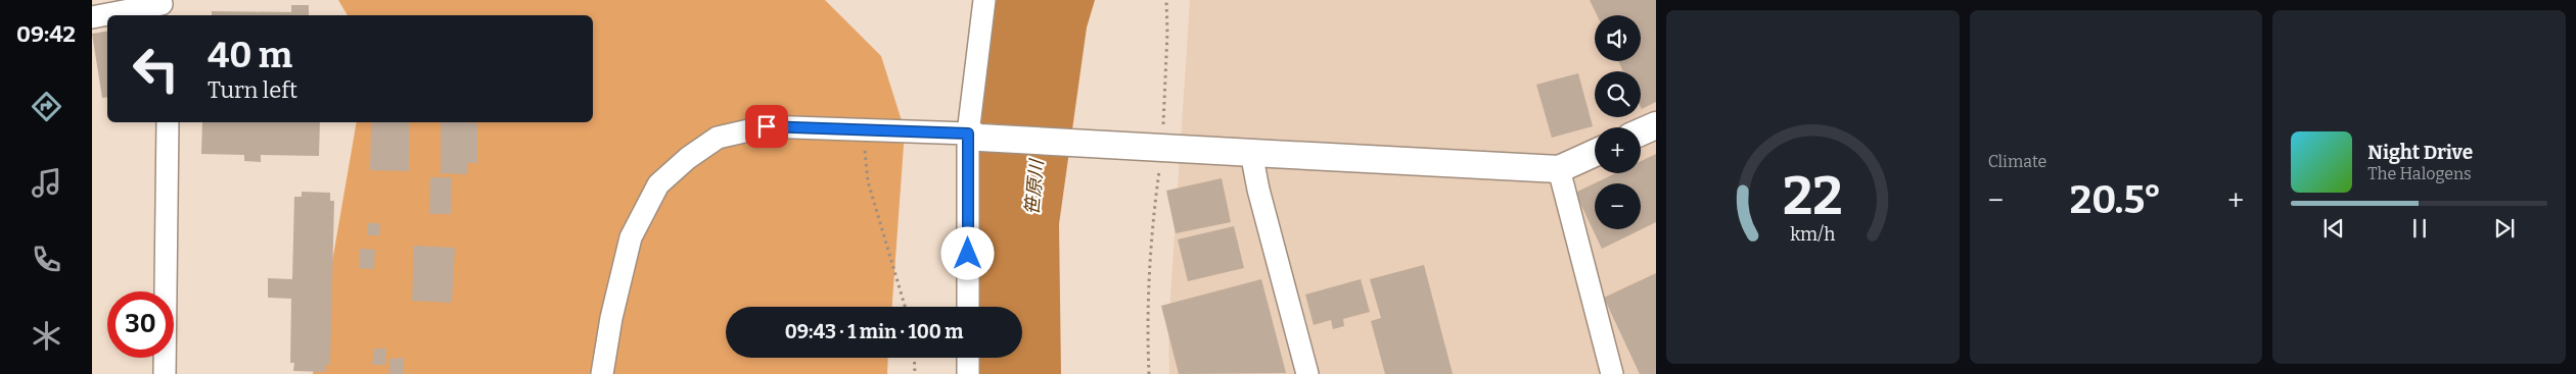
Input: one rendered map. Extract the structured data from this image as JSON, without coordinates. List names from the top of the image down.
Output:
{
  "water": ["笹原川"],
  "page": {
    "tabs": "09:42",
    "tile": "Climate",
    "map_buttons": ["+", "−"],
    "turn": ["40 m", "Turn left"],
    "song": ["Night Drive", "The Halogens"],
    "heat": ["−", "20.5°", "+"],
    "limit": "30",
    "trip": "09:43 · 1 min · 100 m",
    "gauge": ["22", "km/h"]
  }
}
